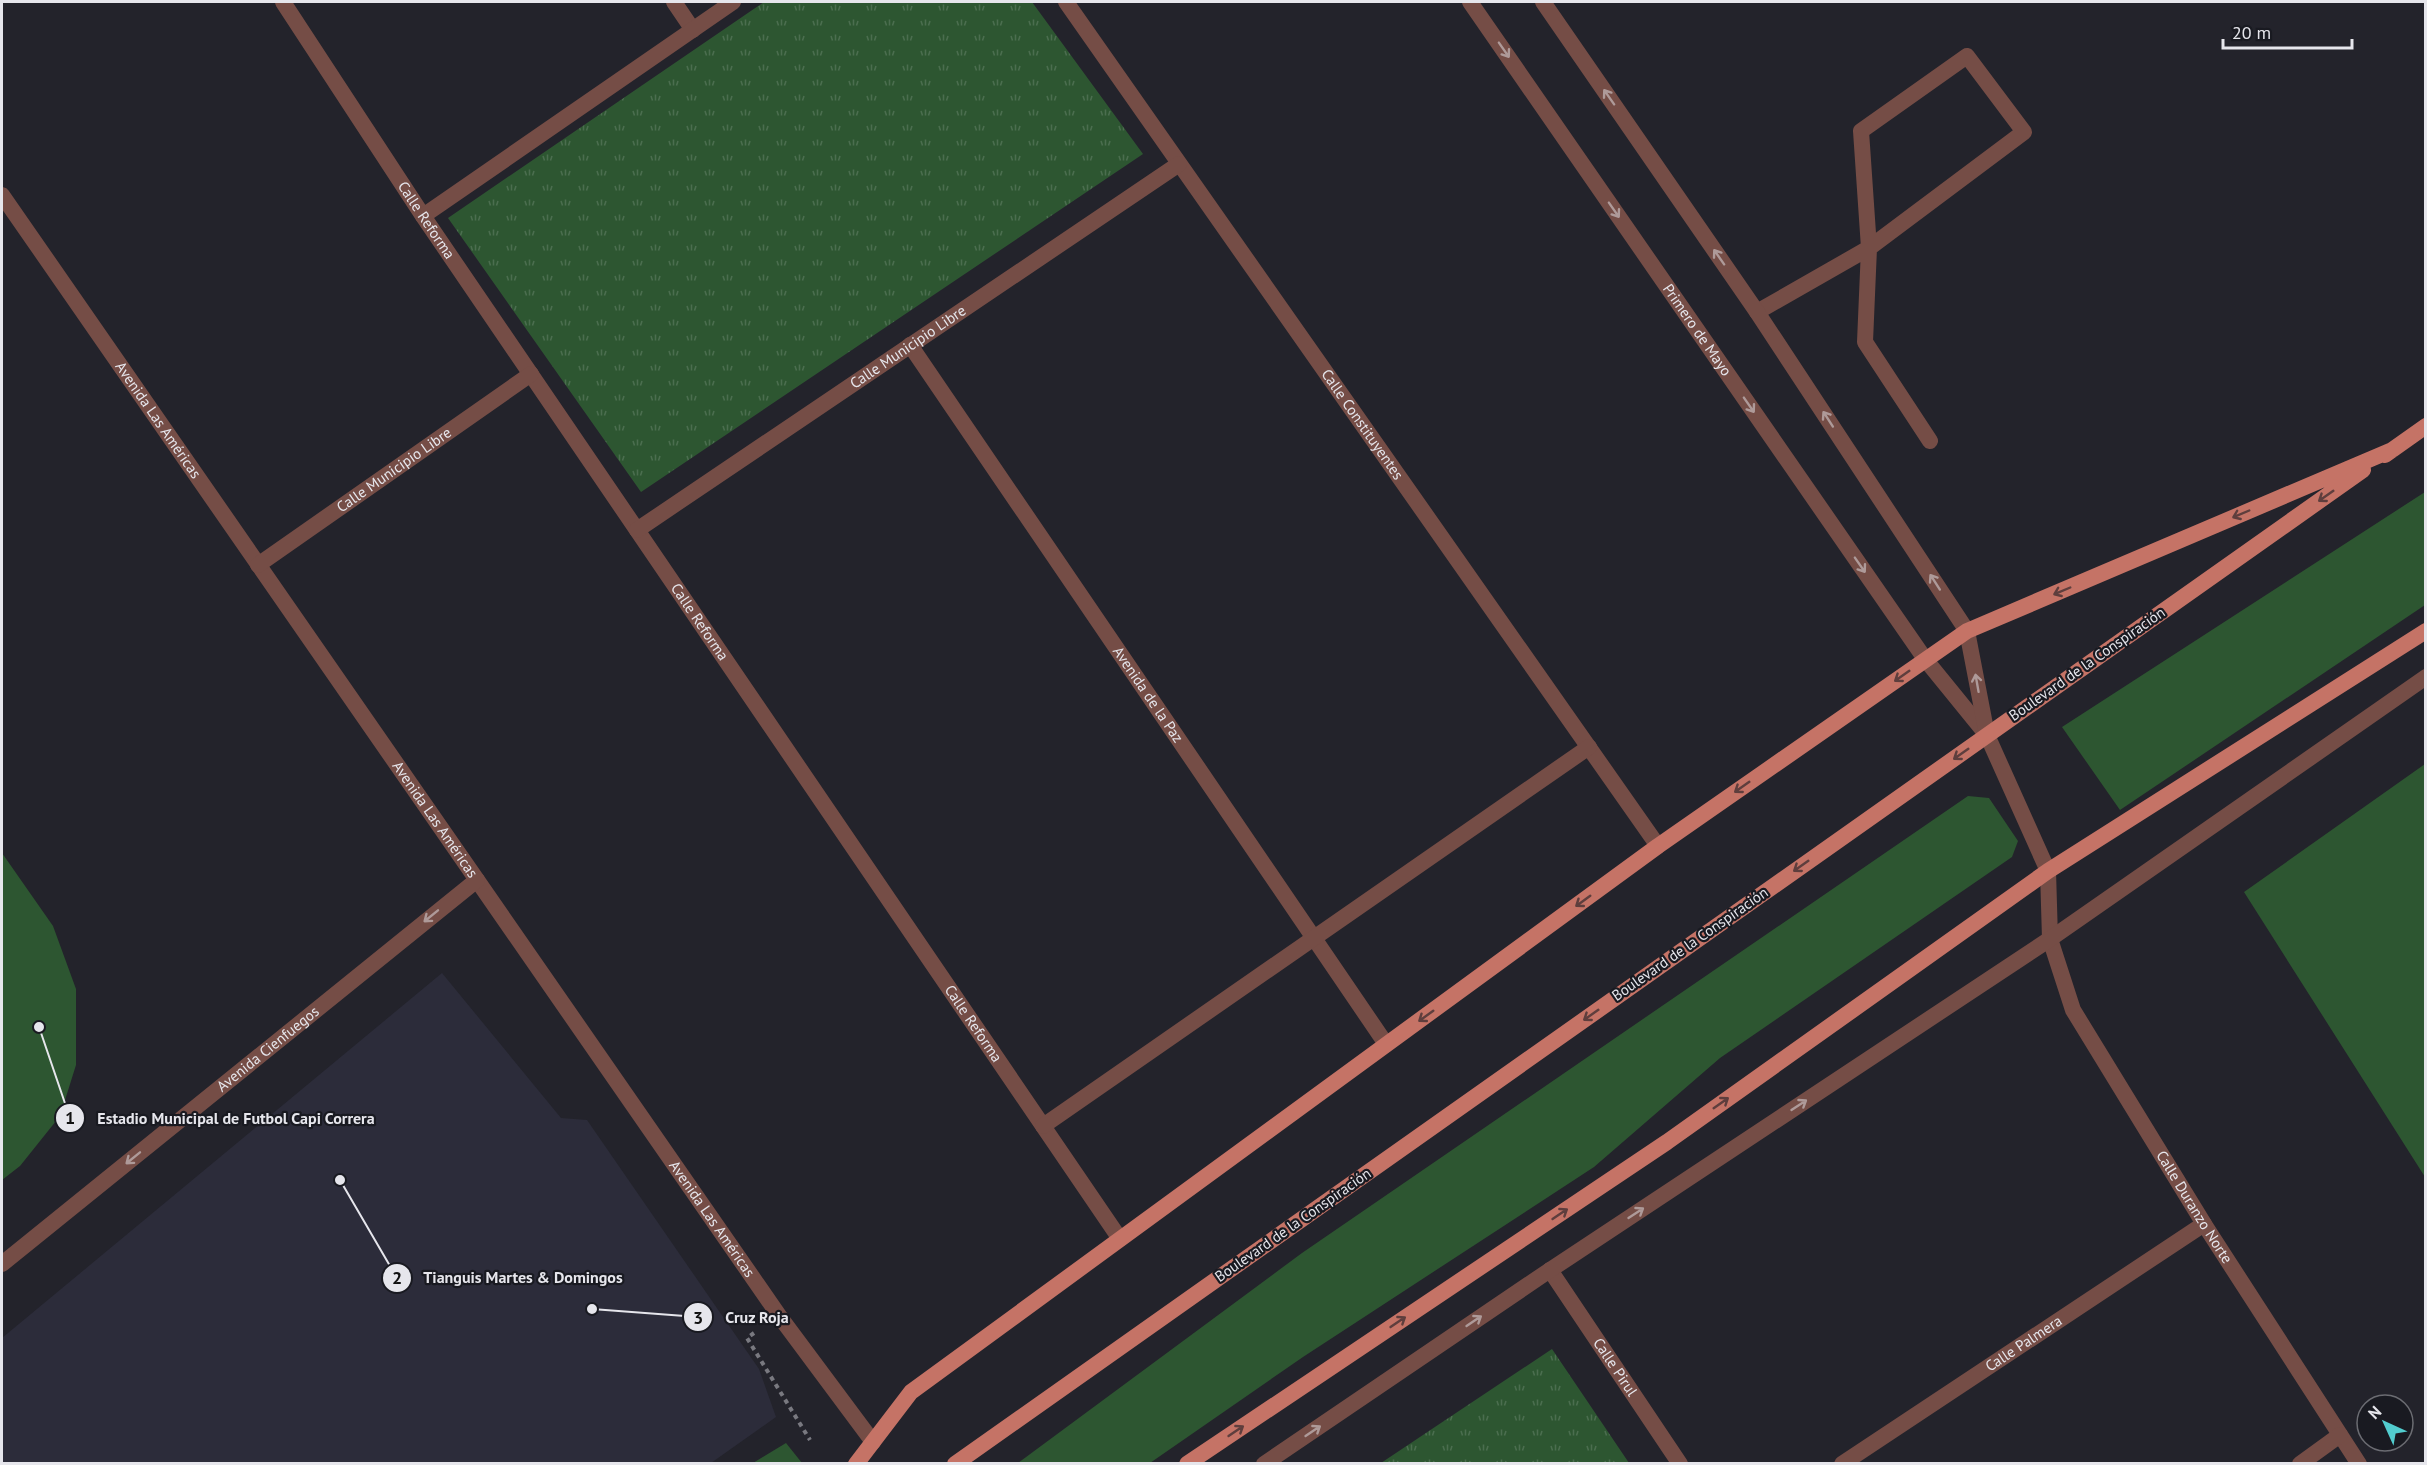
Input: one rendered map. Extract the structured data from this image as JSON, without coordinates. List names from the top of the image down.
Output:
{
  "streets": {
    "main road": ["Boulevard de la Conspiración"],
    "street": [
      "Calle Reforma",
      "Primero de Mayo",
      "Calle Municipio Libre",
      "Avenida Las Américas",
      "Calle Constituyentes",
      "Avenida de la Paz",
      "Avenida Cienfuegos",
      "Calle Duranzo Norte",
      "Calle Palmera",
      "Calle Pirul"
    ]
  },
  "crossings": [
    ["Calle Reforma", "Calle Municipio Libre"],
    ["Primero de Mayo", "Boulevard de la Conspiración"],
    ["Calle Municipio Libre", "Avenida Las Américas"],
    ["Calle Municipio Libre", "Calle Constituyentes"],
    ["Calle Municipio Libre", "Avenida de la Paz"],
    ["Avenida Las Américas", "Avenida Cienfuegos"],
    ["Calle Duranzo Norte", "Calle Palmera"]
  ],
  "one_way": ["Avenida Cienfuegos"],
  "places": ["Estadio Municipal de Futbol Capi Correra", "Tianguis Martes & Domingos", "Cruz Roja"],
  "scale_bar": "20 m",
  "north": "top left"
}
